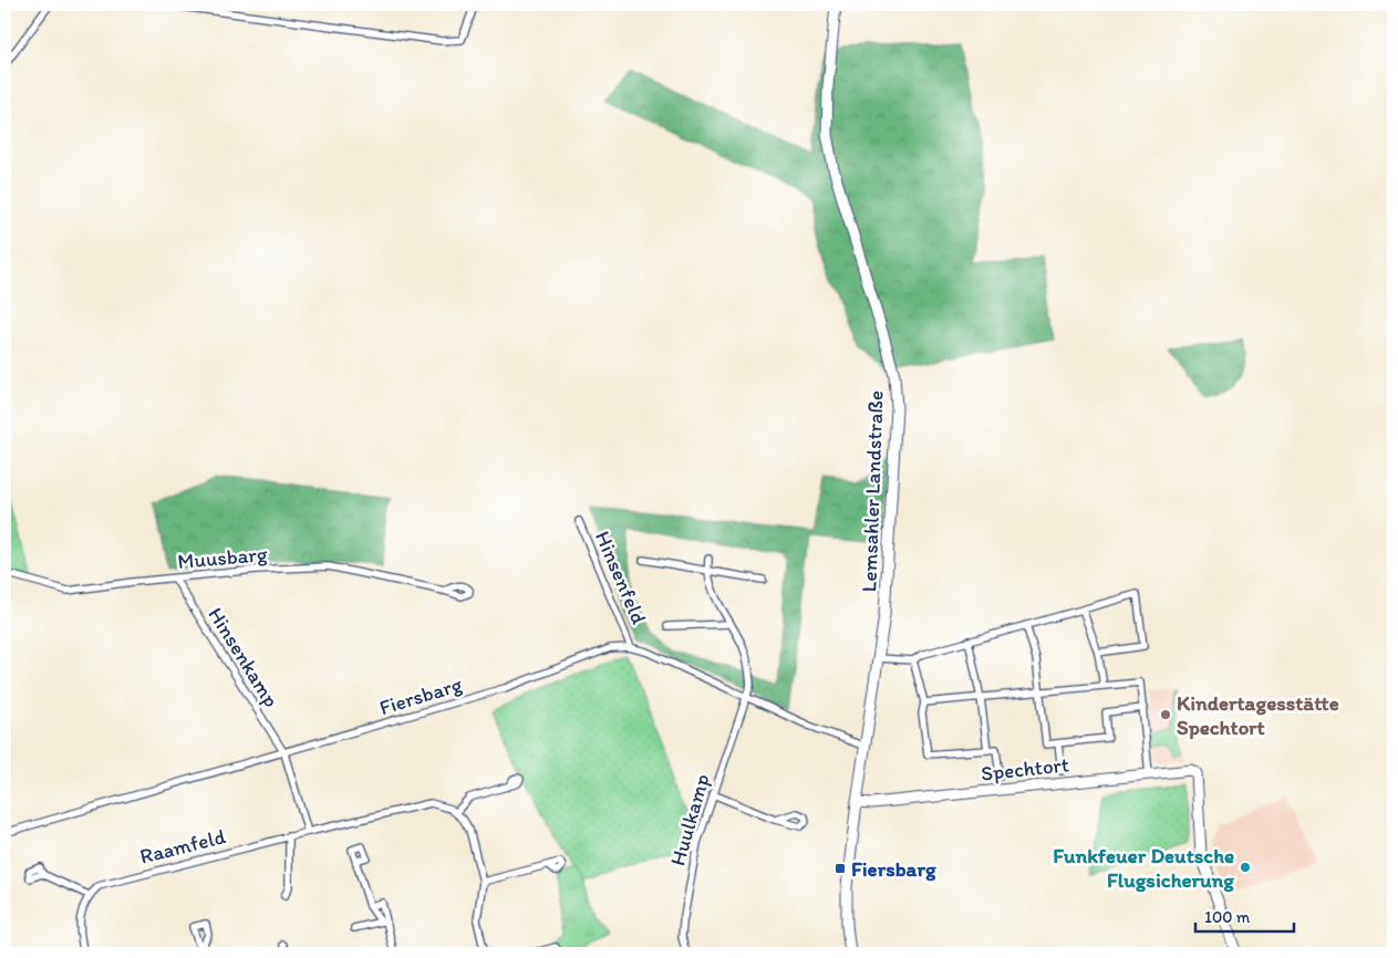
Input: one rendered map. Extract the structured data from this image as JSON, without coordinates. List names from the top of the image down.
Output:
{
  "streets": {
    "main road": ["Lemsahler Landstraße", "Spechtort"],
    "street": [
      "Muusbarg",
      "Hinsenfeld",
      "Hinsenkamp",
      "Fiersbarg",
      "Huulkamp",
      "Raamfeld"
    ]
  },
  "crossings": [
    ["Lemsahler Landstraße", "Fiersbarg"],
    ["Lemsahler Landstraße", "Spechtort"],
    ["Muusbarg", "Hinsenkamp"],
    ["Hinsenfeld", "Fiersbarg"],
    ["Hinsenkamp", "Fiersbarg"],
    ["Hinsenkamp", "Raamfeld"],
    ["Fiersbarg", "Huulkamp"]
  ],
  "places": {
    "other": ["Kindertagesstätte Spechtort", "Funkfeuer Deutsche Flugsicherung"],
    "transit": ["Fiersbarg"]
  },
  "scale_bar": "100 m"
}
